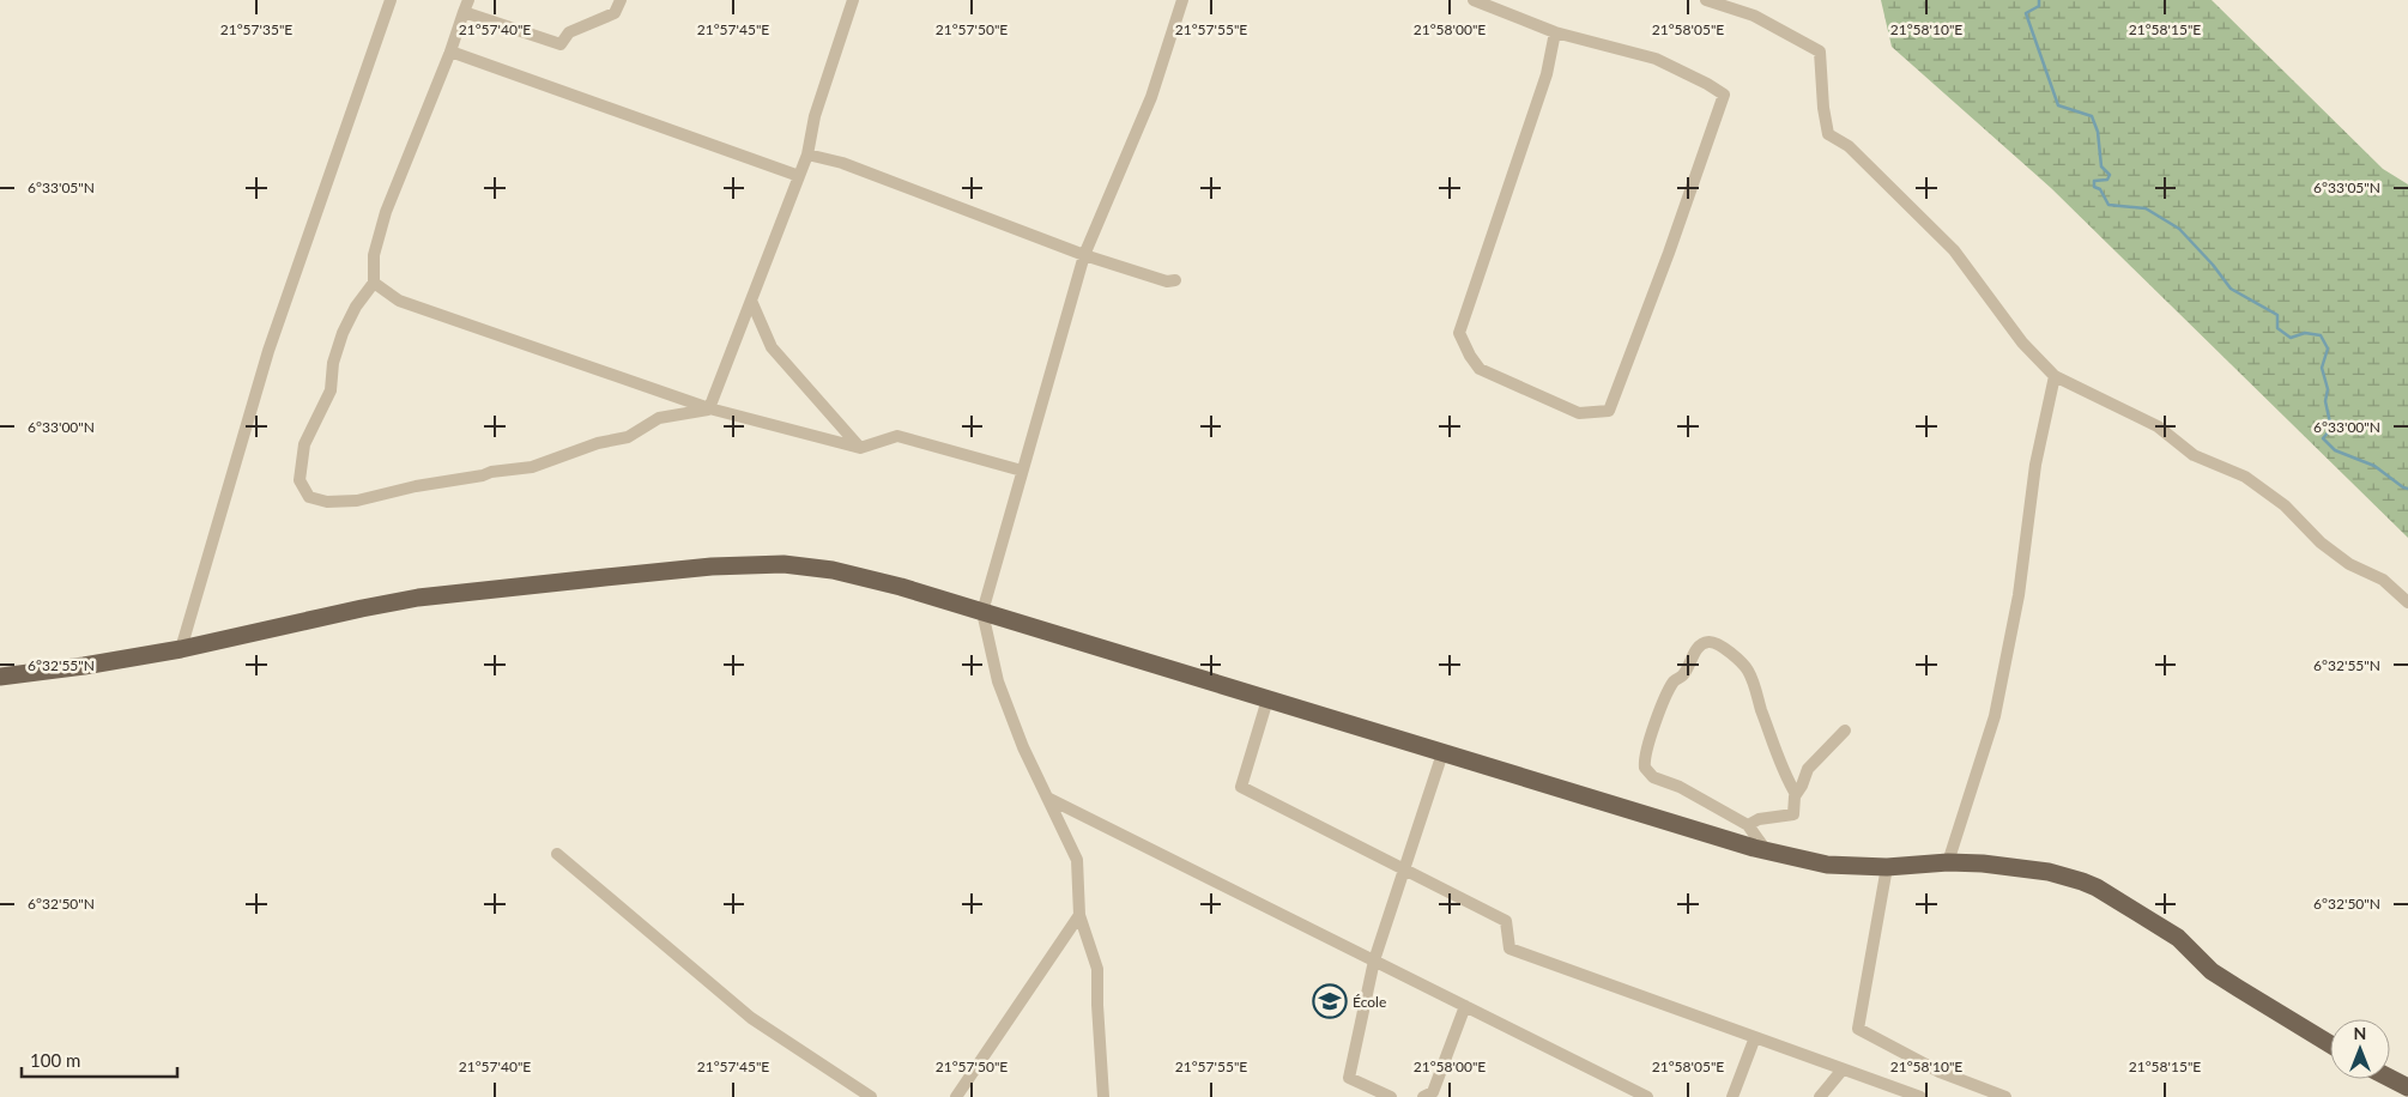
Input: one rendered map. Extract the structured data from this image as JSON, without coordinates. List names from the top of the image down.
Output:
{
  "places": {
    "school or university": ["École"]
  },
  "scale_bar": "100 m",
  "north": "top",
  "coordinates": [
    "21°57'35\"E",
    "21°57'40\"E",
    "21°57'45\"E",
    "21°57'50\"E",
    "21°57'55\"E",
    "21°58'00\"E",
    "21°58'05\"E",
    "21°58'10\"E",
    "21°58'15\"E",
    "6°33'05\"N",
    "6°33'00\"N",
    "6°32'55\"N",
    "6°32'50\"N"
  ]
}
